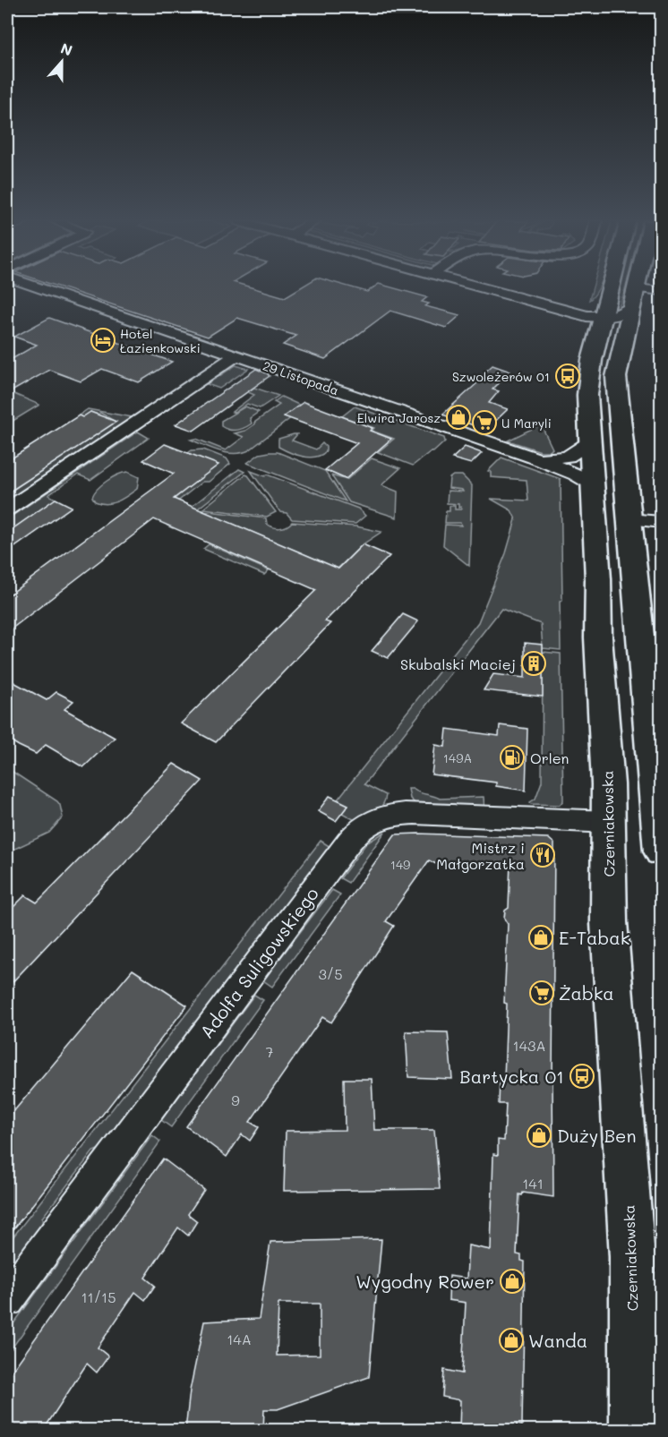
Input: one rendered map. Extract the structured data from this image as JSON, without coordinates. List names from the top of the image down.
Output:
{
  "streets": {
    "main road": ["Czerniakowska"],
    "street": ["29 Listopada", "Adolfa Suligowskiego"]
  },
  "crossings": [
    ["29 Listopada", "Czerniakowska"],
    ["Czerniakowska", "Adolfa Suligowskiego"]
  ],
  "places": {
    "hotel": ["Hotel Łazienkowski"],
    "bus stop": ["Szwoleżerów 01", "Bartycka 01"],
    "shop": [
      "Elwira Jarosz",
      "E-Tabak",
      "Duży Ben",
      "Wygodny Rower",
      "Wanda"
    ],
    "supermarket": ["U Maryli", "Żabka"],
    "building": ["Skubalski Maciej"],
    "fuel station": ["Orlen"],
    "restaurant": ["Mistrz i Małgorzatka"]
  },
  "house_numbers": [
    "149A",
    "149",
    "3/5",
    "143A",
    "7",
    "9",
    "141",
    "11/15",
    "14A"
  ],
  "north": "top"
}
